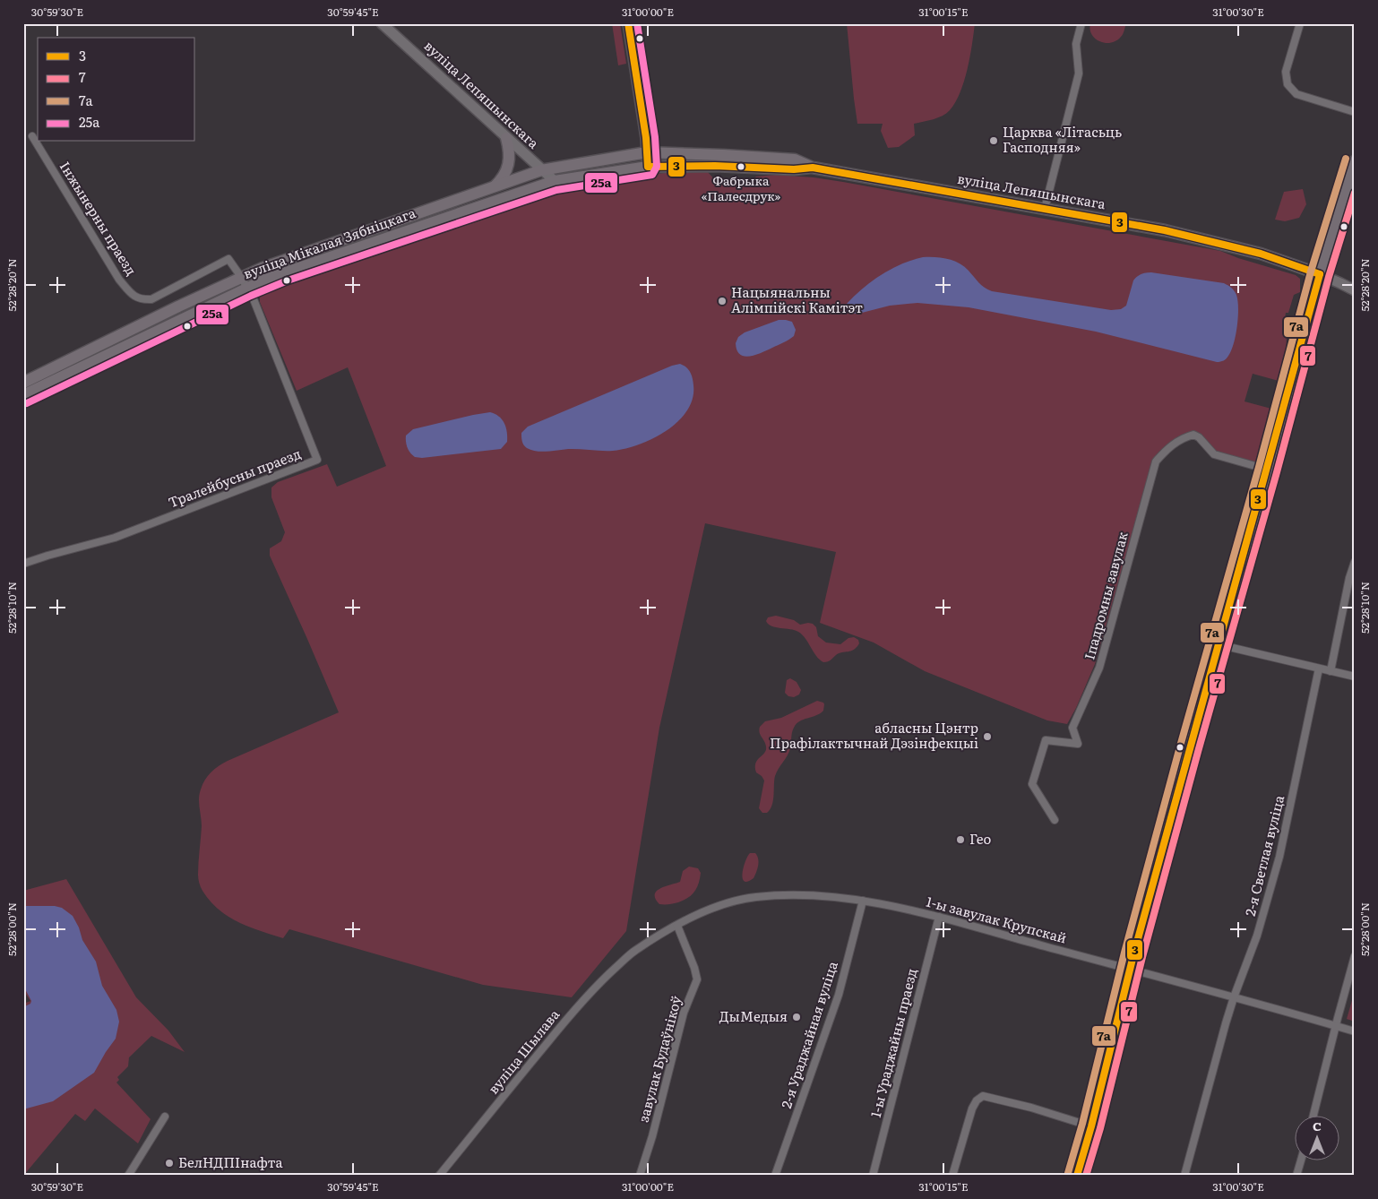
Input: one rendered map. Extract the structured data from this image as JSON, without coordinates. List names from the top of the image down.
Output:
{
  "streets": {
    "main road": ["вуліца Лепяшынскага", "вуліца Мікалая Зябніцкага"],
    "street": [
      "Інжынерны праезд",
      "Тралейбусны праезд",
      "Іпадромны завулак",
      "2-я Светлая вуліца",
      "1-ы завулак Крупскай",
      "2-я Ураджайная вуліца",
      "1-ы Ураджайны праезд",
      "вуліца Шылава",
      "завулак Будаўнікоў"
    ]
  },
  "crossings": [
    ["вуліца Лепяшынскага", "вуліца Мікалая Зябніцкага"],
    ["Інжынерны праезд", "вуліца Мікалая Зябніцкага"],
    ["Інжынерны праезд", "Тралейбусны праезд"],
    ["вуліца Мікалая Зябніцкага", "Тралейбусны праезд"],
    ["2-я Светлая вуліца", "1-ы завулак Крупскай"],
    ["1-ы завулак Крупскай", "2-я Ураджайная вуліца"],
    ["1-ы завулак Крупскай", "1-ы Ураджайны праезд"],
    ["1-ы завулак Крупскай", "вуліца Шылава"],
    ["1-ы завулак Крупскай", "завулак Будаўнікоў"]
  ],
  "places": [
    "Царква «Літасьць Гасподняя»",
    "Фабрыка «Палесдрук»",
    "Нацыянальны Алімпійскі Камітэт",
    "абласны Цэнтр Прафілактычнай Дэзінфекцыі",
    "Гео",
    "ДыМедыя",
    "БелНДПІнафта"
  ],
  "lines": [
    "transit line 3",
    "transit line 25а",
    "transit line 7а",
    "transit line 7"
  ],
  "legend": [
    "3",
    "7",
    "7а",
    "25а"
  ],
  "north": "top",
  "coordinates": [
    "30°59'30\"E",
    "30°59'45\"E",
    "31°00'00\"E",
    "31°00'15\"E",
    "31°00'30\"E",
    "52°28'20\"N",
    "52°28'10\"N",
    "52°28'00\"N"
  ]
}
